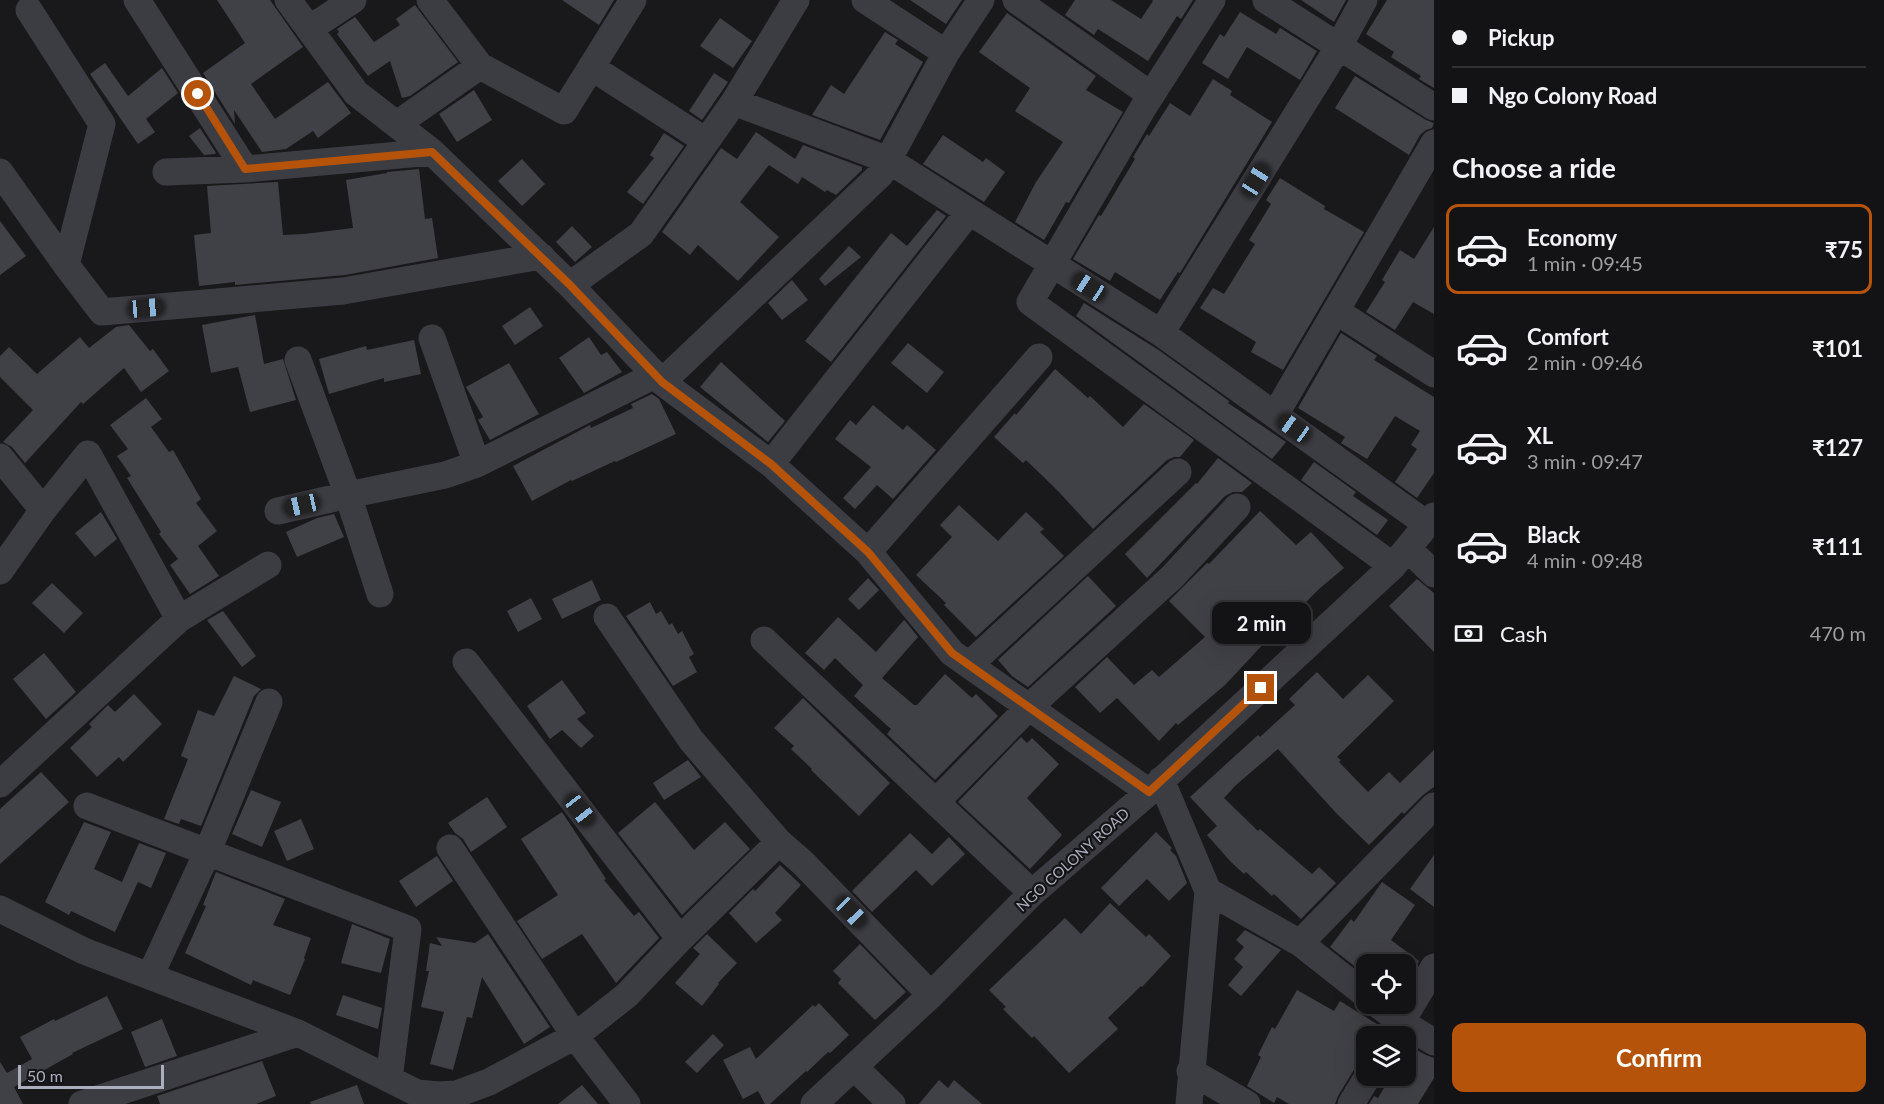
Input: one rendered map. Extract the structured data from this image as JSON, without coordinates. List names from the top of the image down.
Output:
{
  "streets": {
    "street": ["NGO COLONY ROAD"]
  },
  "scale_bar": "50 m",
  "page": {
    "banner": ["Pickup", "Ngo Colony Road"],
    "heading": "Choose a ride",
    "list": [
      {
        "name": "Economy",
        "note": "1 min · 09:45",
        "value": "₹75"
      },
      {
        "name": "Comfort",
        "note": "2 min · 09:46",
        "value": "₹101"
      },
      {
        "name": "XL",
        "note": "3 min · 09:47",
        "value": "₹127"
      },
      {
        "name": "Black",
        "note": "4 min · 09:48",
        "value": "₹111"
      }
    ],
    "pay": ["Cash", "470 m"],
    "bubble": "2 min",
    "buttons": "Confirm",
    "scale": "50 m"
  }
}
